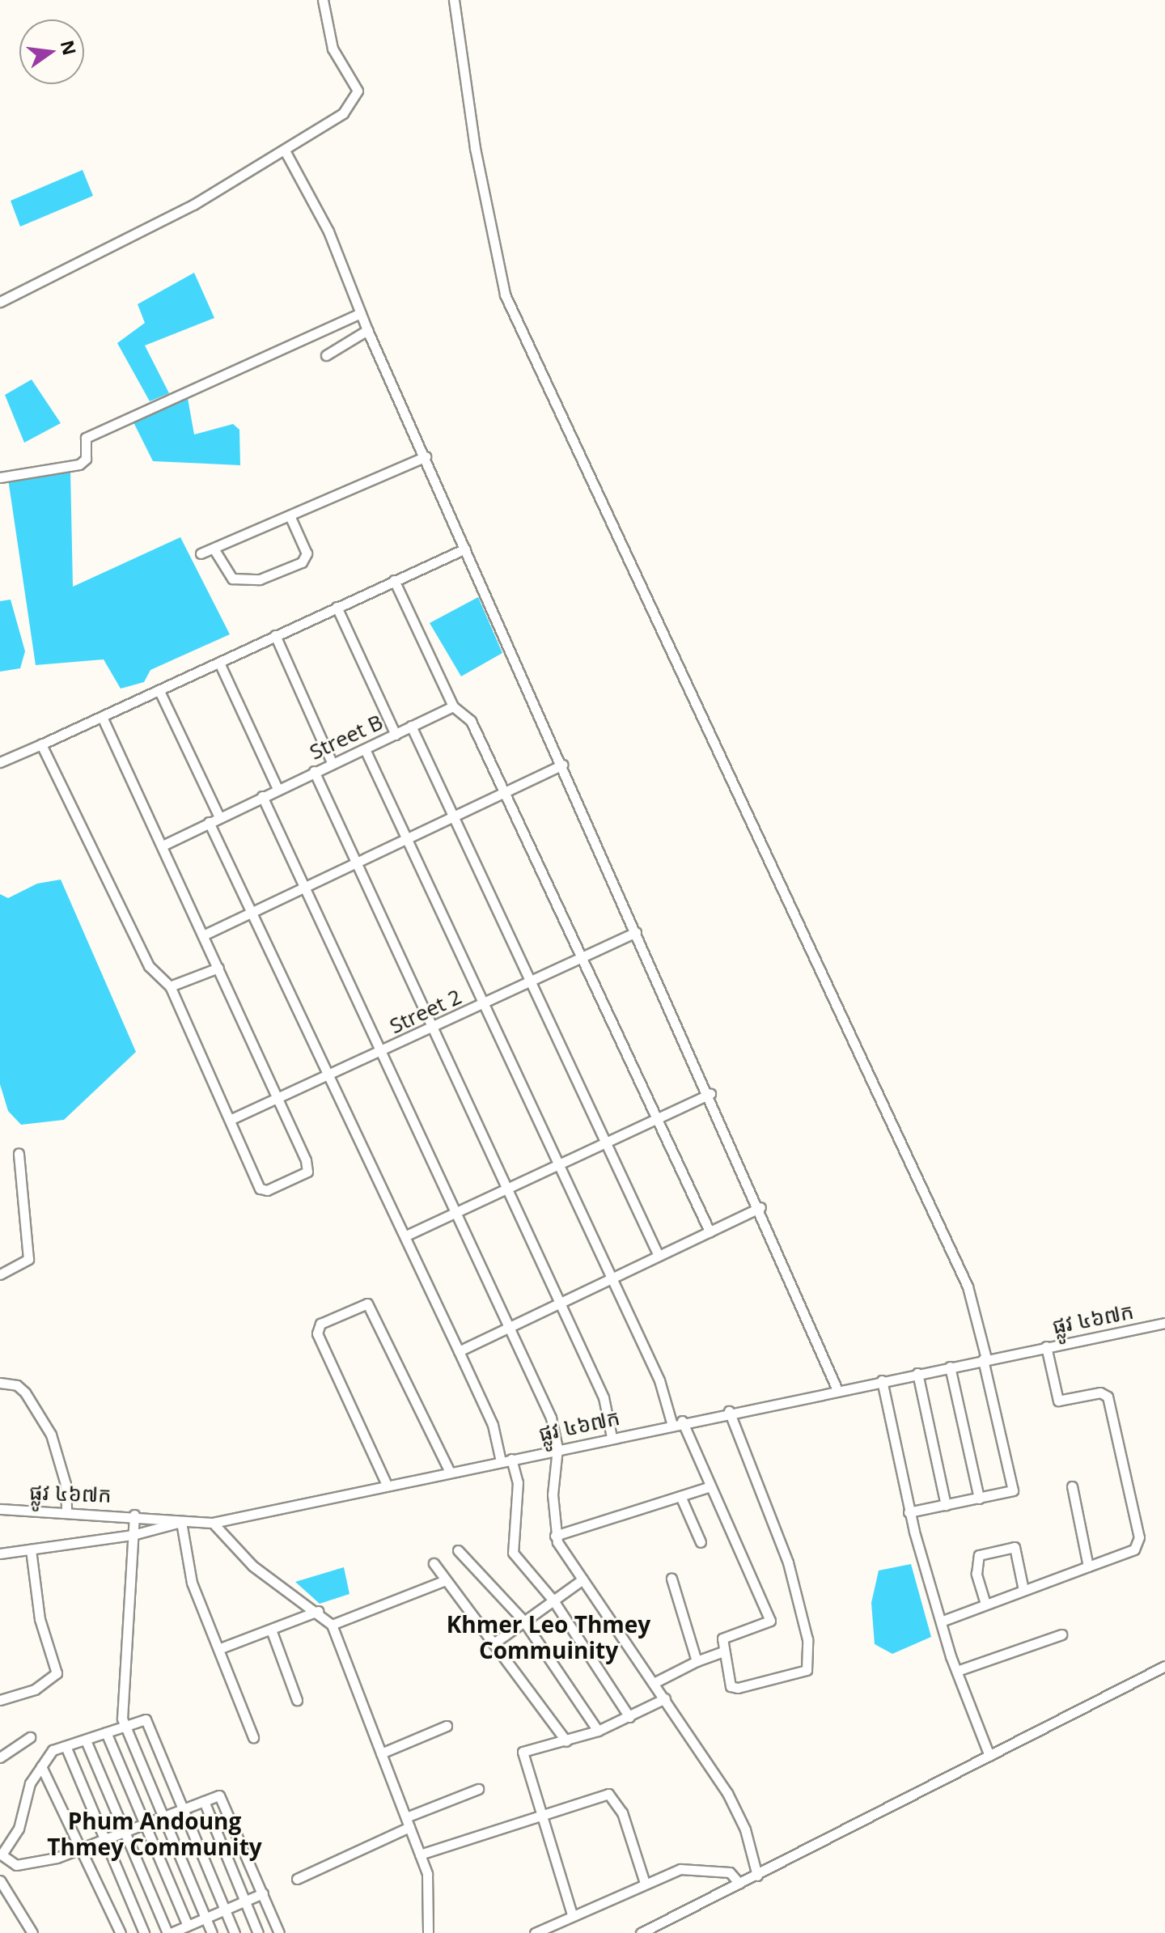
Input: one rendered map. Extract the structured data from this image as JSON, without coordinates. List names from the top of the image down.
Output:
{
  "streets": {
    "street": ["Street B", "Street 2", "ផ្លូវ ៤៦៧ក"]
  },
  "districts": ["Khmer Leo Thmey Commuinity", "Phum Andoung Thmey Community"],
  "north": "right"
}
